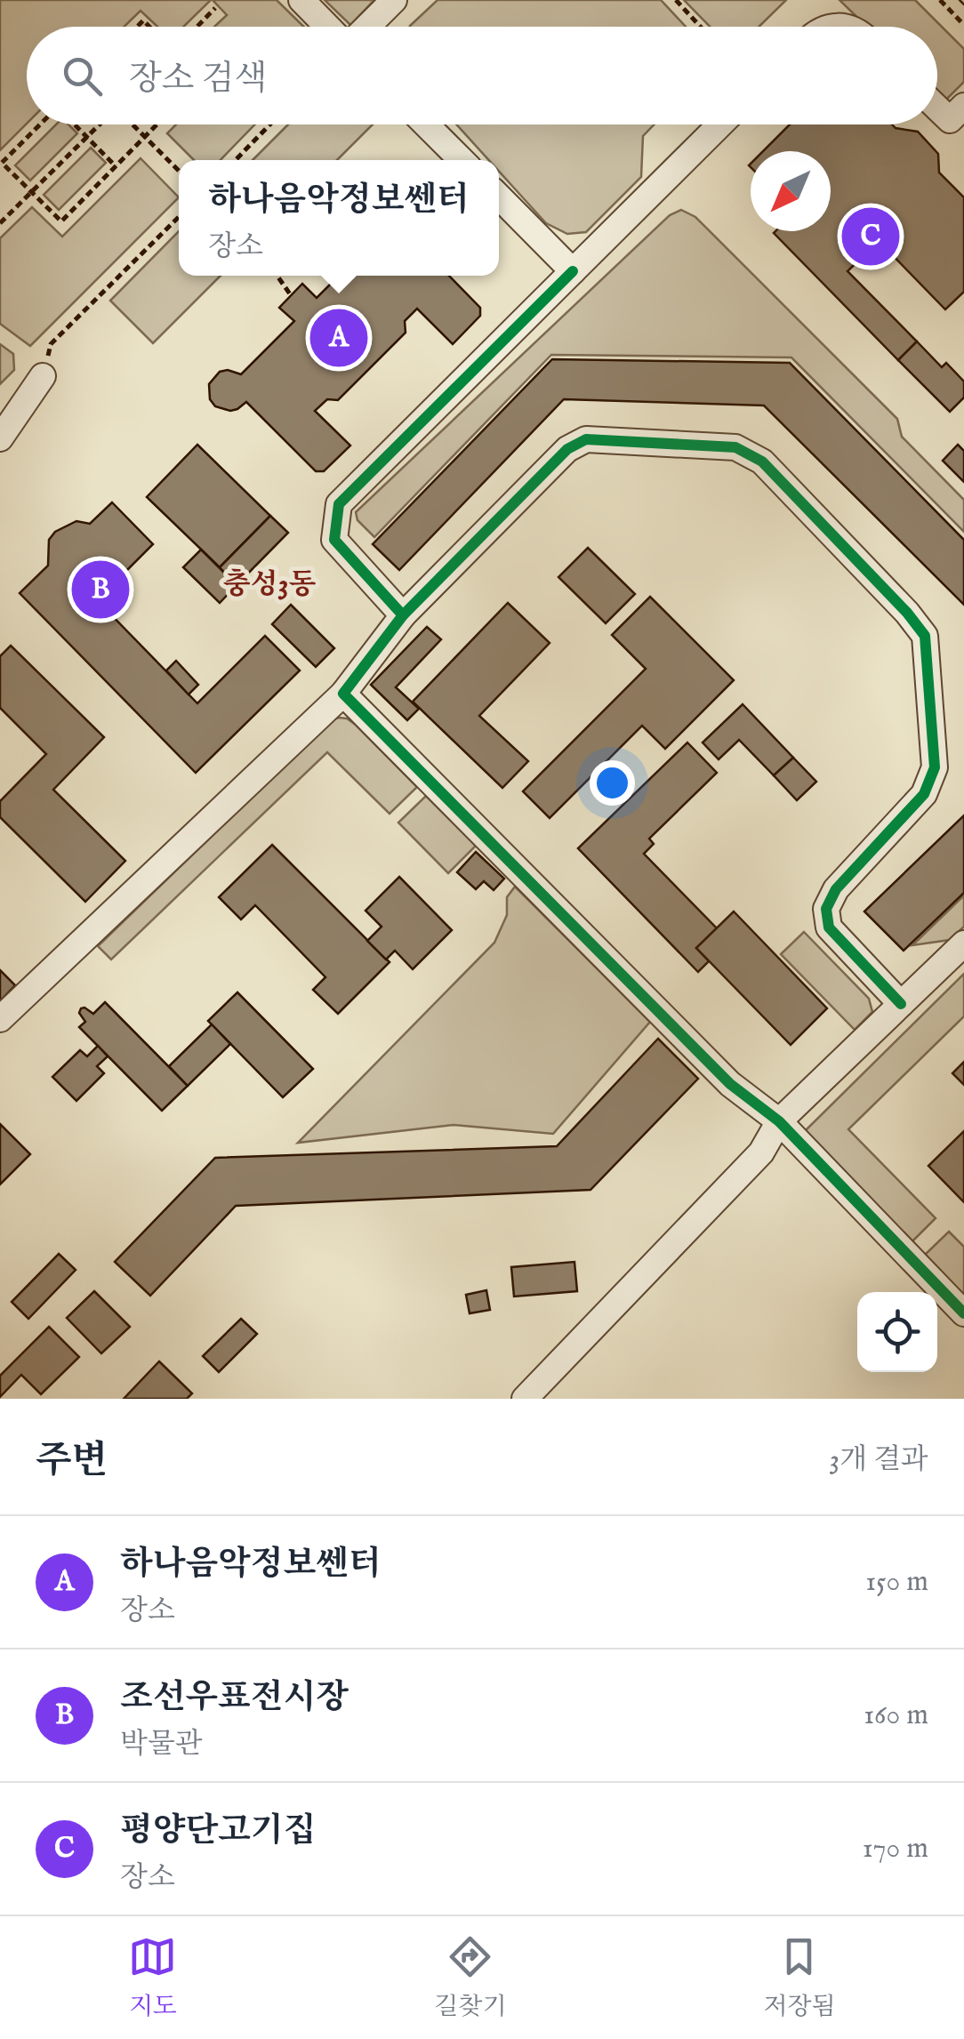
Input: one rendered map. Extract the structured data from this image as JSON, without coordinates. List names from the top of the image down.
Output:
{
  "districts": ["충성3동"],
  "north": "bottom left",
  "page": {
    "search": "장소 검색",
    "popup": ["하나음악정보쎈터", "장소"],
    "pins": ["C", "A", "B"],
    "heading": ["주변", "3개 결과"],
    "list": [
      {
        "mark": "A",
        "name": "하나음악정보쎈터",
        "note": "장소",
        "value": "150 m"
      },
      {
        "mark": "B",
        "name": "조선우표전시장",
        "note": "박물관",
        "value": "160 m"
      },
      {
        "mark": "C",
        "name": "평양단고기집",
        "note": "장소",
        "value": "170 m"
      }
    ],
    "nav": ["지도", "길찾기", "저장됨"]
  }
}
